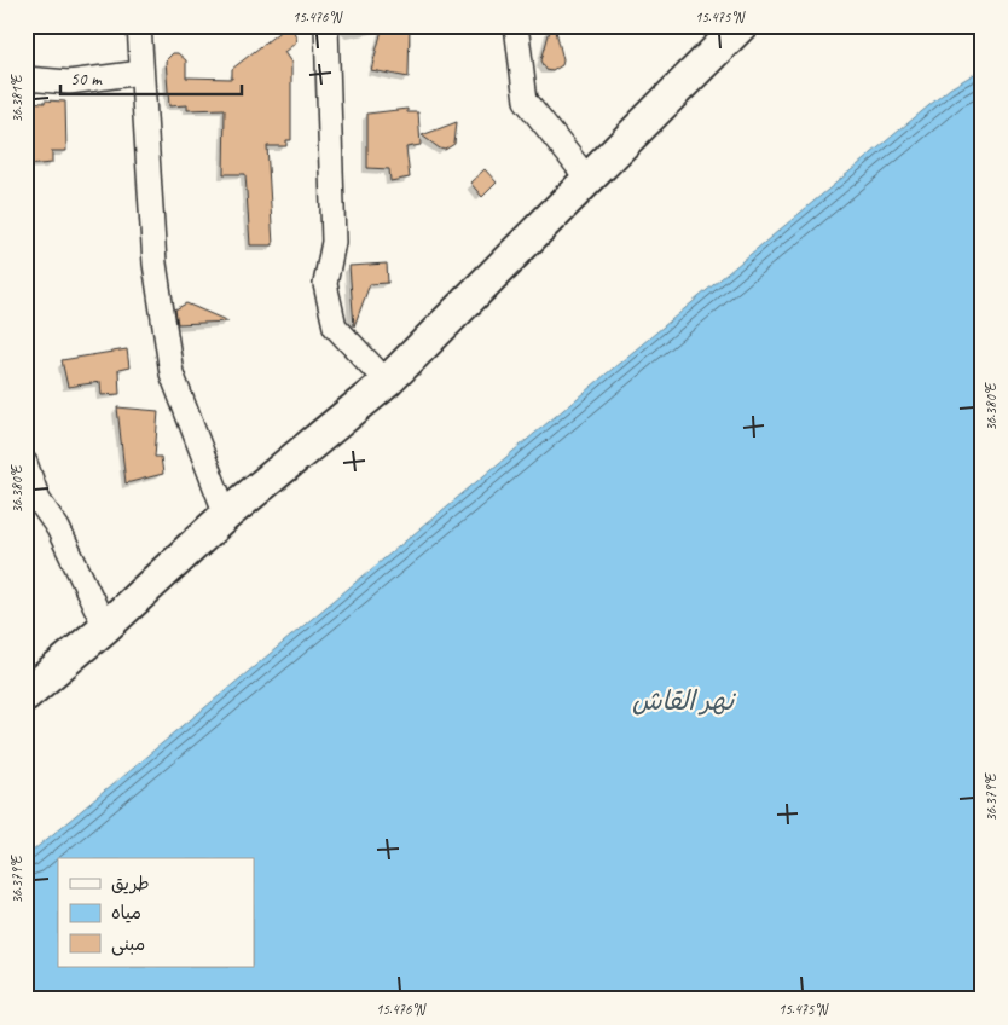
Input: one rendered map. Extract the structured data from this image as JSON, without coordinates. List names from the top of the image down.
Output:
{
  "water": ["نهر القاش"],
  "legend": ["طريق", "مياه", "مبنى"],
  "scale_bar": "50 m",
  "coordinates": [
    "15.476°N",
    "15.475°N",
    "36.381°E",
    "36.380°E",
    "36.379°E"
  ]
}
